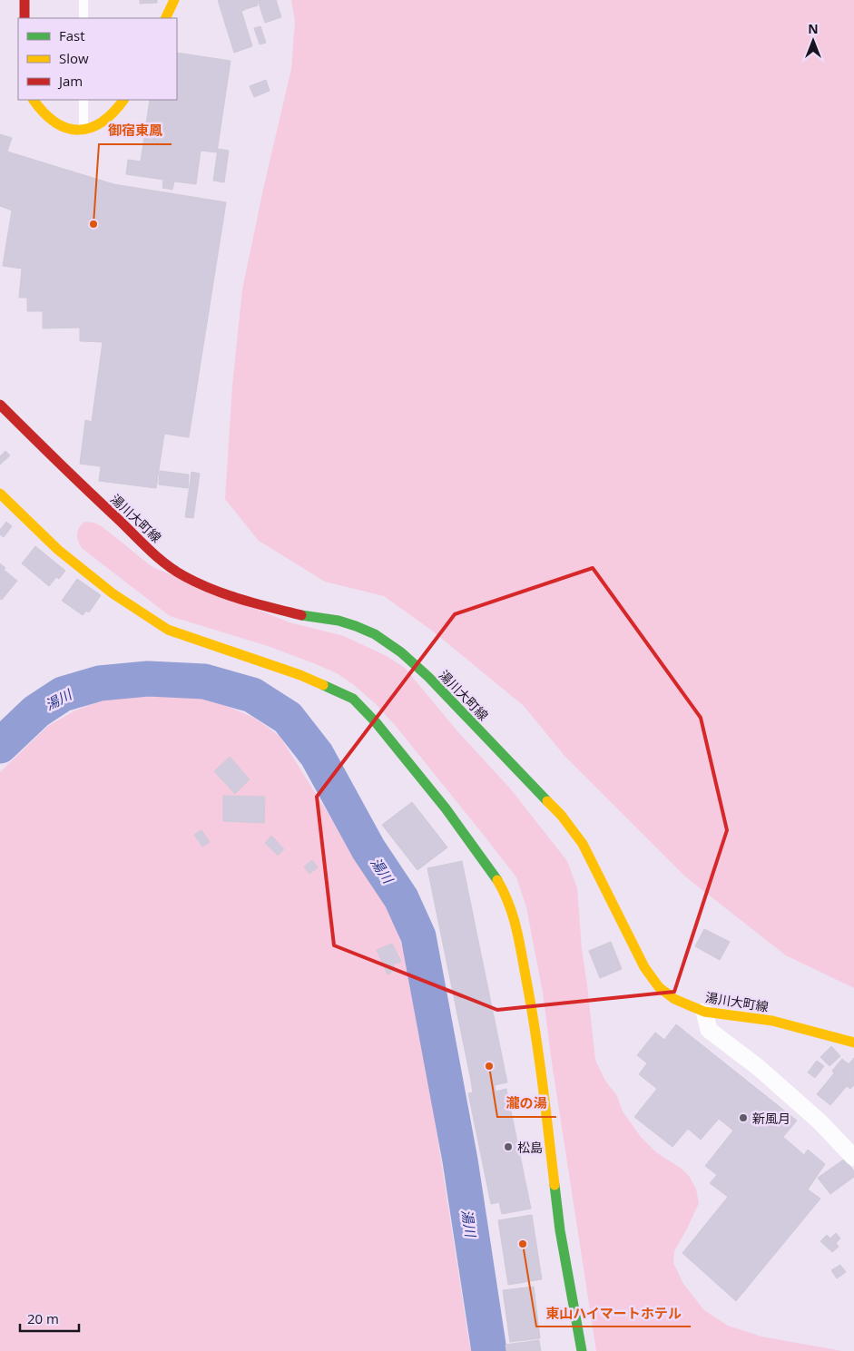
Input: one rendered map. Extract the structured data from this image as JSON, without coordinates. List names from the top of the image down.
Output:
{
  "streets": {
    "main road": ["湯川大町線"]
  },
  "water": ["湯川"],
  "places": [
    "御宿東鳳",
    "瀧の湯",
    "新風月",
    "松島",
    "東山ハイマートホテル"
  ],
  "legend": ["Fast", "Slow", "Jam"],
  "scale_bar": "20 m",
  "north": "top"
}
